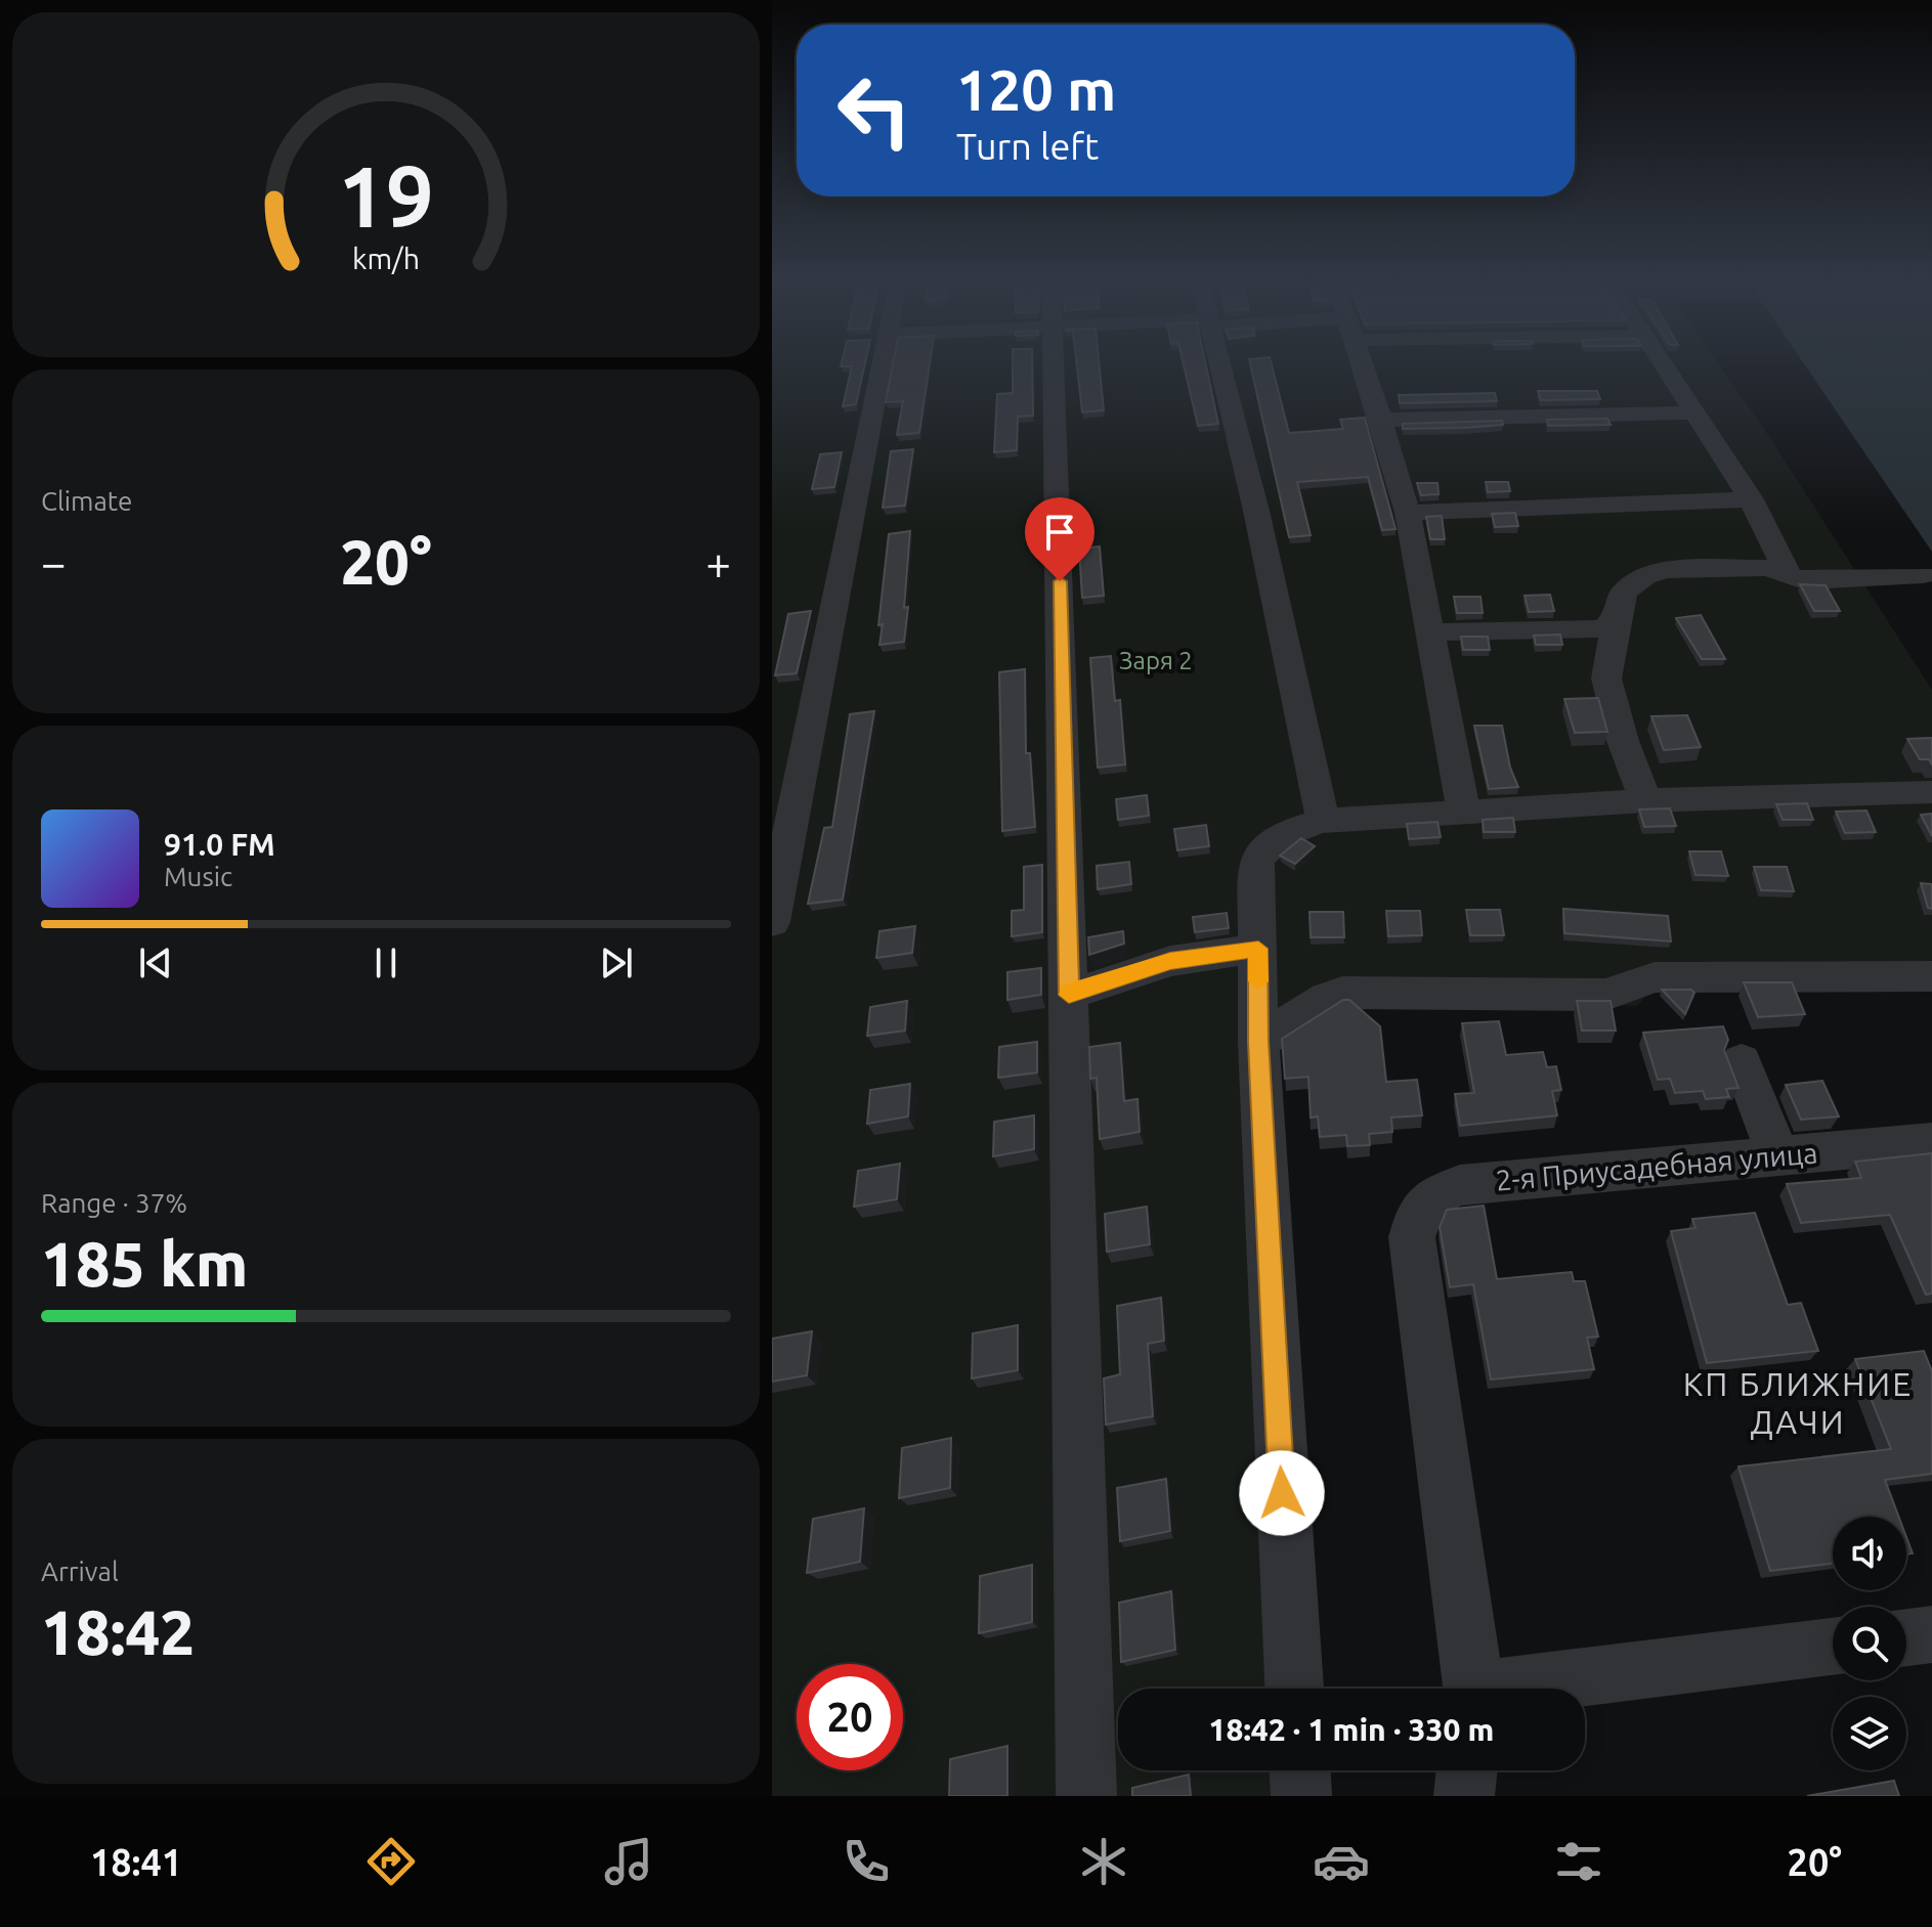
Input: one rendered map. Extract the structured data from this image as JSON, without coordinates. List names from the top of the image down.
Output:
{
  "streets": {
    "street": ["2-я Приусадебная улица"]
  },
  "districts": ["КП БЛИЖНИЕ ДАЧИ"],
  "parks": ["Заря 2"],
  "page": {
    "turn": ["120 m", "Turn left"],
    "tile": [
      "Climate",
      ["Range · 37%", "185 km"],
      ["Arrival", "18:42"]
    ],
    "heat": ["−", "20°", "+"],
    "song": ["91.0 FM", "Music"],
    "limit": "20",
    "trip": "18:42 · 1 min · 330 m",
    "tabs": ["18:41", "20°"],
    "gauge": ["19", "km/h"]
  }
}
